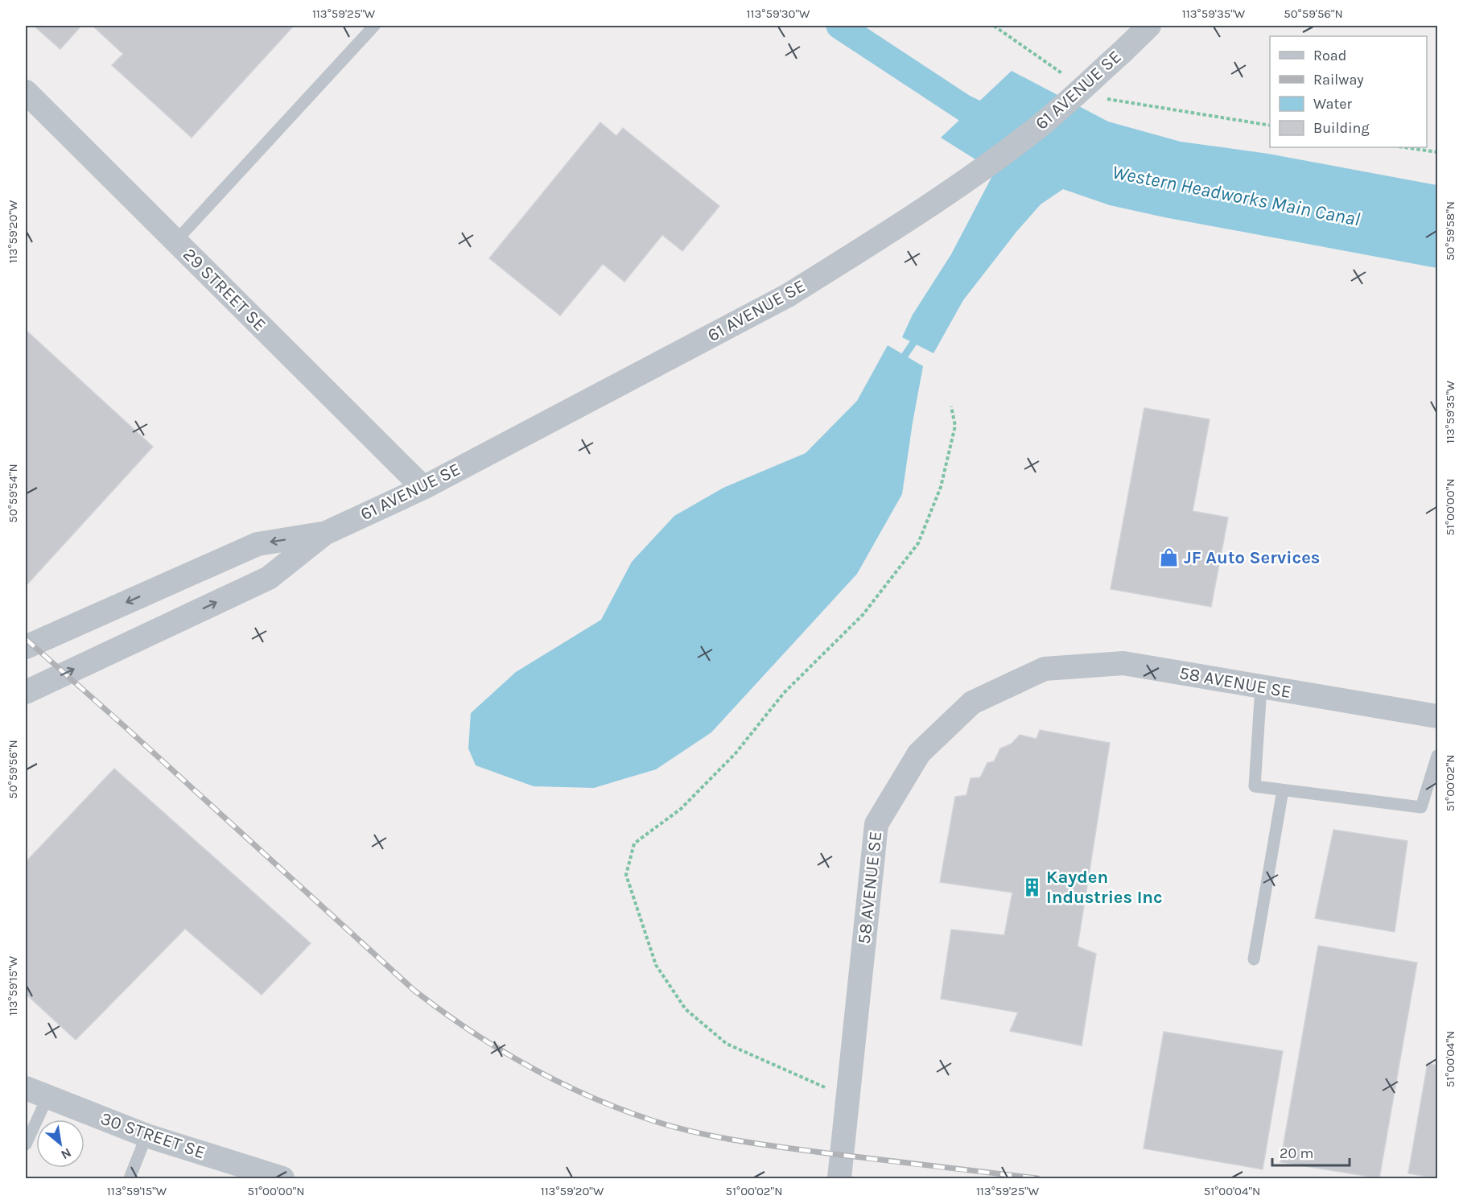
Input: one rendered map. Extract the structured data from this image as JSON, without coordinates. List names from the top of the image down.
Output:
{
  "streets": {
    "street": [
      "61 AVENUE SE",
      "29 STREET SE",
      "58 AVENUE SE",
      "30 STREET SE"
    ]
  },
  "crossings": [
    ["61 AVENUE SE", "29 STREET SE"]
  ],
  "water": ["Western Headworks Main Canal"],
  "places": {
    "shop": ["JF Auto Services"],
    "building": ["Kayden Industries Inc"]
  },
  "legend": [
    "Road",
    "Railway",
    "Water",
    "Building"
  ],
  "scale_bar": "20 m",
  "north": "bottom right",
  "coordinates": [
    "113°59'25\"W",
    "113°59'30\"W",
    "113°59'35\"W",
    "50°59'56\"N",
    "50°59'58\"N",
    "113°59'20\"W",
    "50°59'54\"N",
    "51°00'00\"N",
    "51°00'02\"N",
    "113°59'15\"W",
    "51°00'04\"N"
  ]
}
